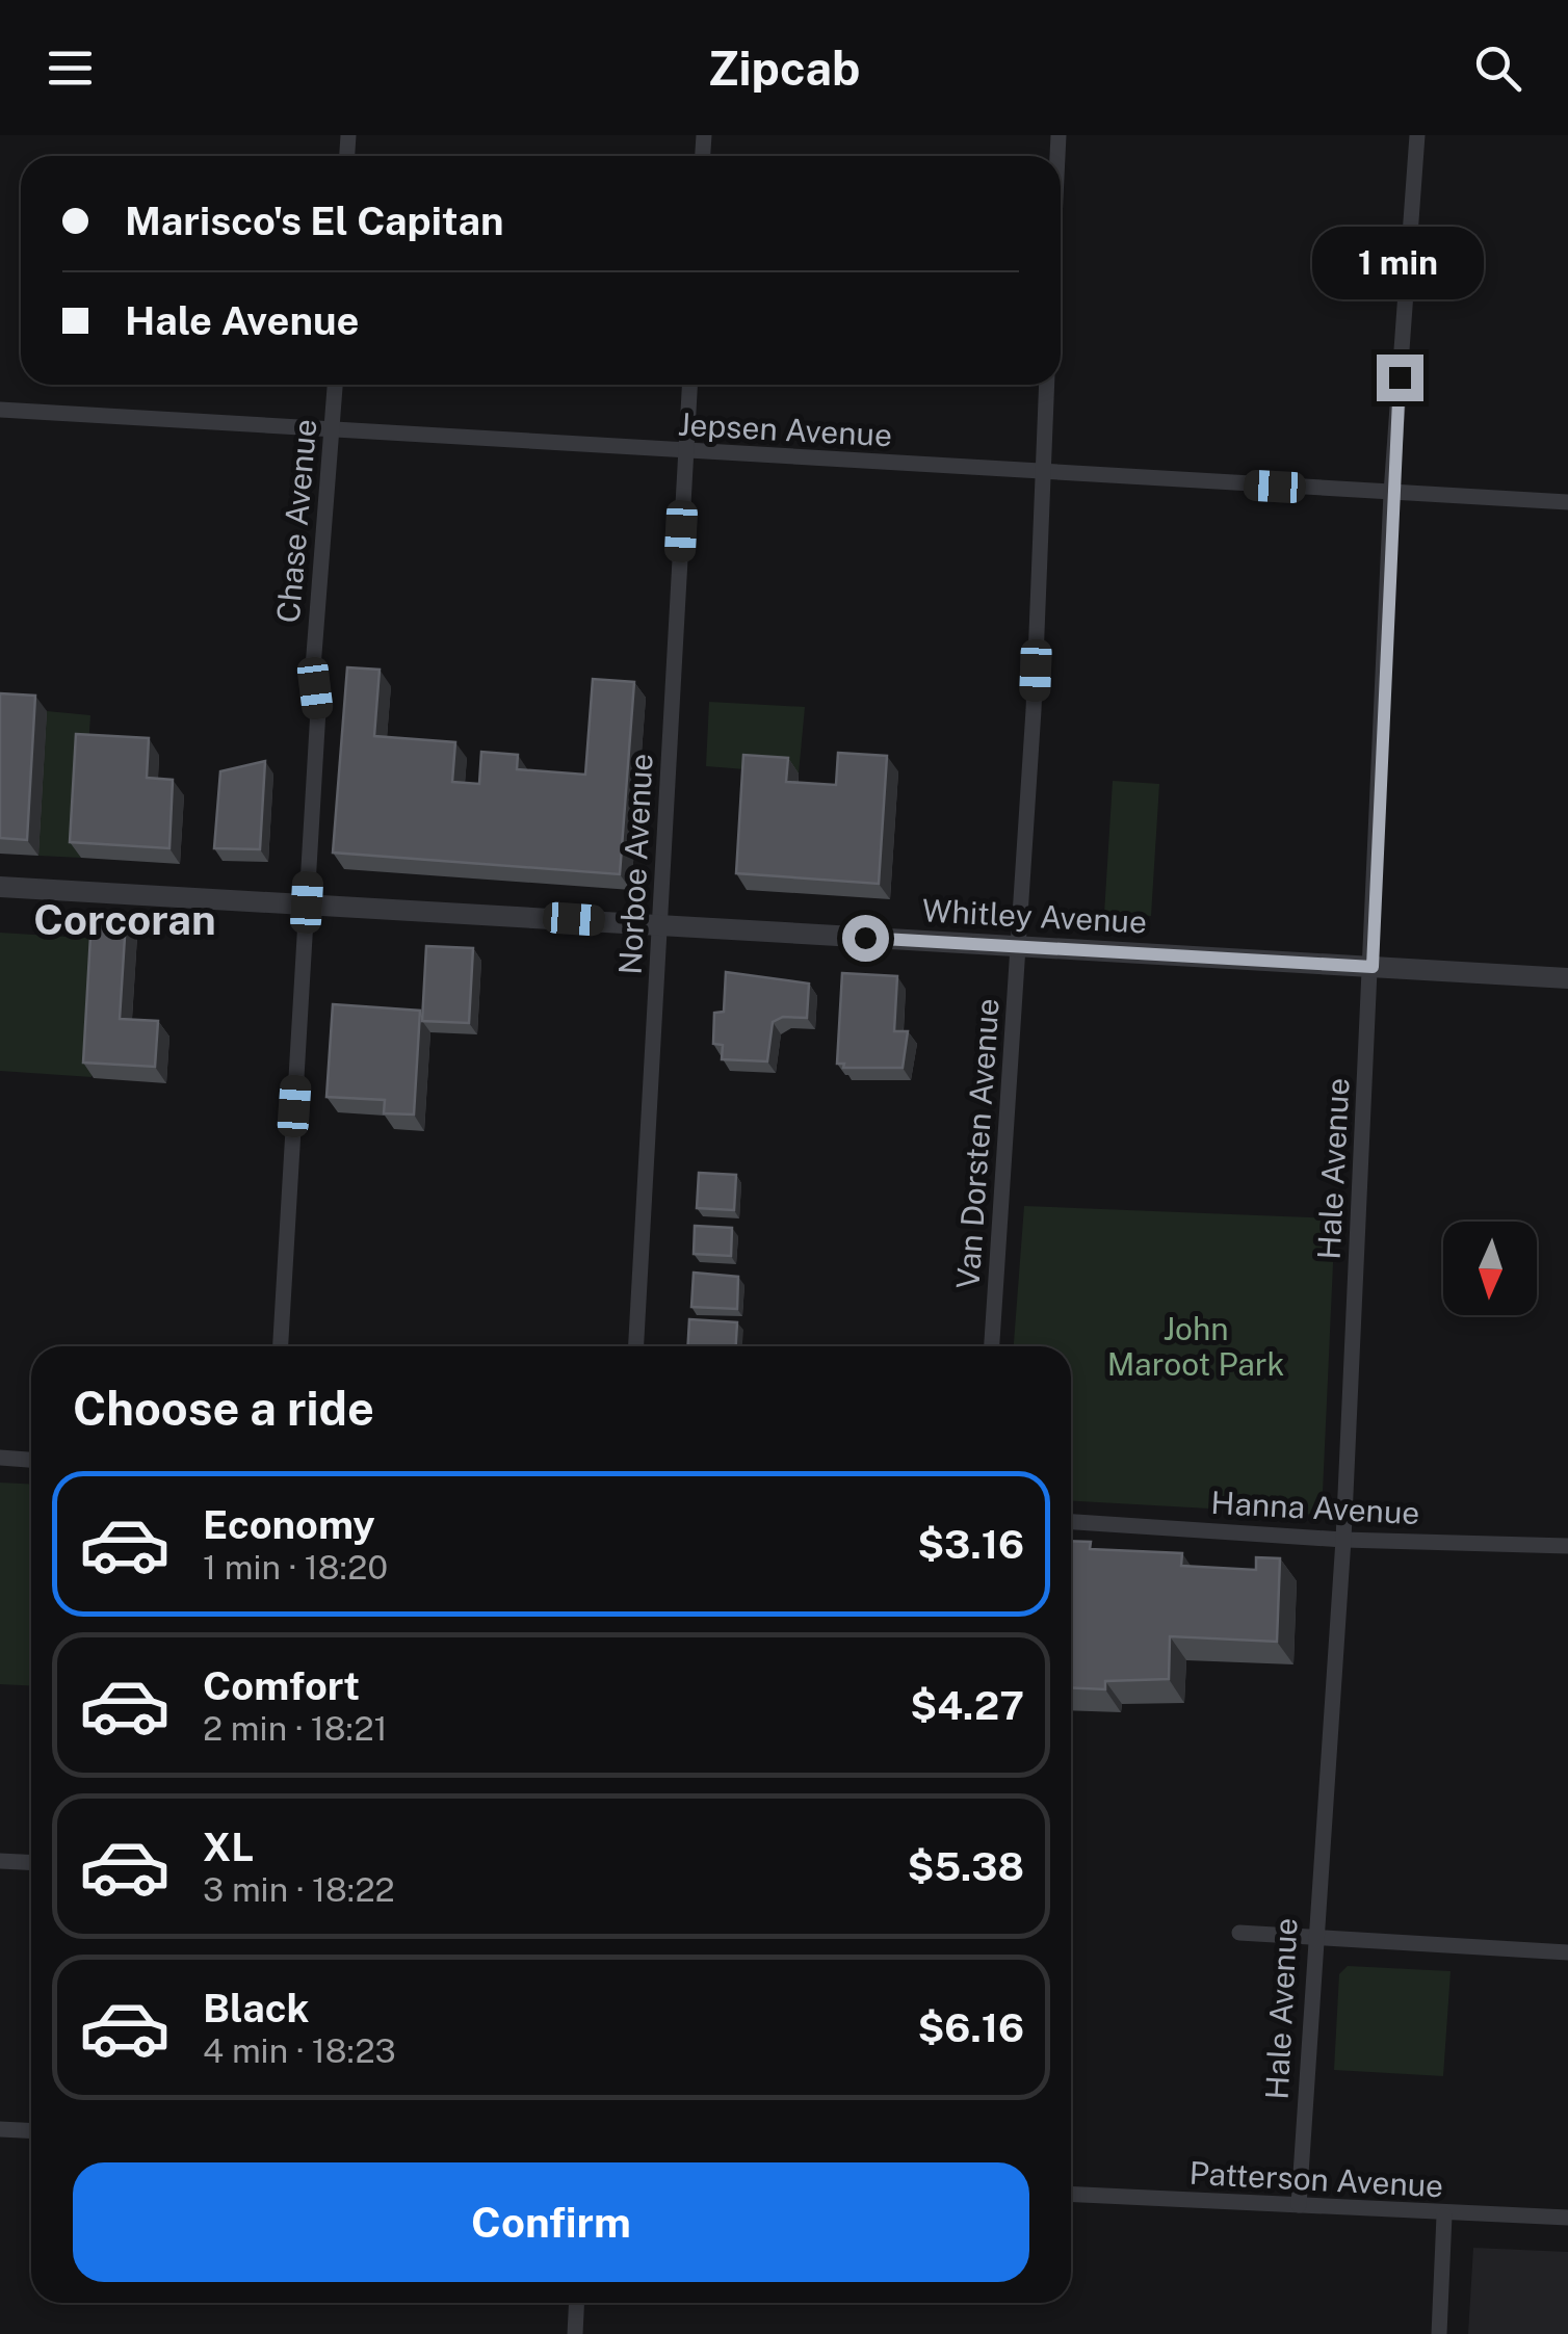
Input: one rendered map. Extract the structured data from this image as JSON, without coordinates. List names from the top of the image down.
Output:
{
  "streets": {
    "street": [
      "Jepsen Avenue",
      "Chase Avenue",
      "Norboe Avenue",
      "Whitley Avenue",
      "Van Dorsten Avenue",
      "Hale Avenue",
      "Hanna Avenue",
      "Patterson Avenue"
    ]
  },
  "crossings": [
    ["Jepsen Avenue", "Chase Avenue"],
    ["Jepsen Avenue", "Norboe Avenue"],
    ["Jepsen Avenue", "Van Dorsten Avenue"],
    ["Jepsen Avenue", "Hale Avenue"],
    ["Chase Avenue", "Whitley Avenue"],
    ["Norboe Avenue", "Whitley Avenue"],
    ["Whitley Avenue", "Van Dorsten Avenue"],
    ["Whitley Avenue", "Hale Avenue"],
    ["Hale Avenue", "Hanna Avenue"],
    ["Hale Avenue", "Patterson Avenue"]
  ],
  "districts": ["Corcoran"],
  "parks": ["John Maroot Park"],
  "north": "bottom",
  "page": {
    "header": "Zipcab",
    "banner": ["Marisco's El Capitan", "Hale Avenue"],
    "bubble": "1 min",
    "heading": "Choose a ride",
    "list": [
      {
        "name": "Economy",
        "note": "1 min · 18:20",
        "value": "$3.16"
      },
      {
        "name": "Comfort",
        "note": "2 min · 18:21",
        "value": "$4.27"
      },
      {
        "name": "XL",
        "note": "3 min · 18:22",
        "value": "$5.38"
      },
      {
        "name": "Black",
        "note": "4 min · 18:23",
        "value": "$6.16"
      }
    ],
    "buttons": "Confirm"
  }
}
